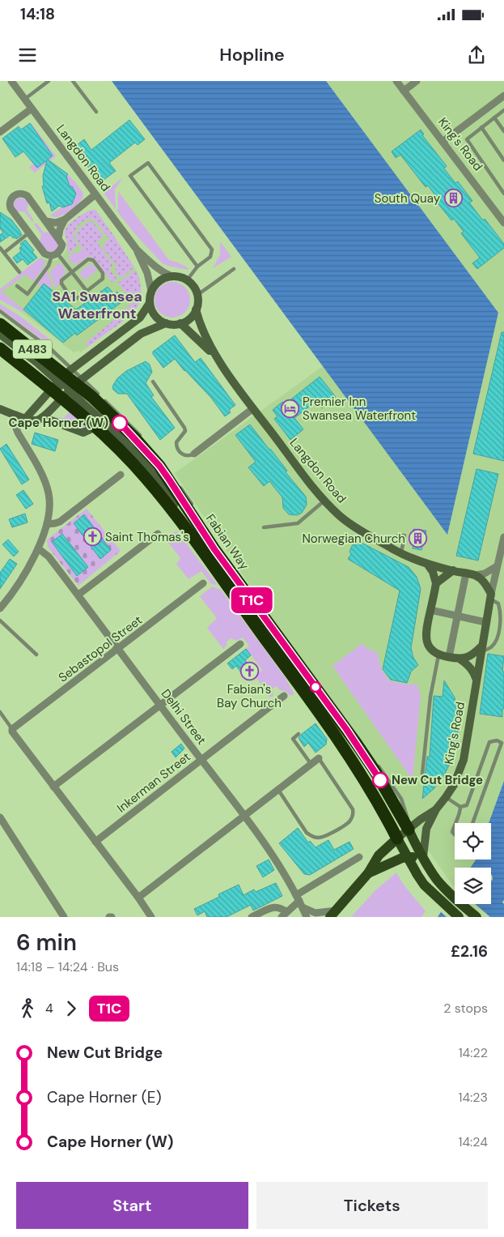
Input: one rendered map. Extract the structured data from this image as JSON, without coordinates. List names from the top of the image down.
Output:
{
  "streets": {
    "highway": ["A483", "Fabian Way"],
    "street": [
      "King's Road",
      "Langdon Road",
      "Sebastopol Street",
      "Delhi Street",
      "Inkerman Street"
    ]
  },
  "crossings": [
    ["King's Road", "A483"],
    ["King's Road", "Fabian Way"],
    ["A483", "Fabian Way"],
    ["Sebastopol Street", "Delhi Street"],
    ["Delhi Street", "Inkerman Street"]
  ],
  "districts": ["SA1 Swansea Waterfront"],
  "places": {
    "building": ["South Quay", "Norwegian Church"],
    "hotel": ["Premier Inn Swansea Waterfront"],
    "other": ["Cape Horner (W)", "New Cut Bridge"],
    "church": ["Saint Thomas's", "Fabian's Bay Church"]
  },
  "lines": ["bus line T1C"],
  "page": {
    "status": "14:18",
    "header": "Hopline",
    "on_map": "T1C",
    "heading": ["6 min", "14:18 – 14:24 · Bus", "£2.16"],
    "legs": ["4", "T1C", "2 stops"],
    "list": [
      {
        "name": "New Cut Bridge",
        "value": "14:22"
      },
      {
        "name": "Cape Horner (E)",
        "value": "14:23"
      },
      {
        "name": "Cape Horner (W)",
        "value": "14:24"
      }
    ],
    "buttons": ["Start", "Tickets"]
  }
}
